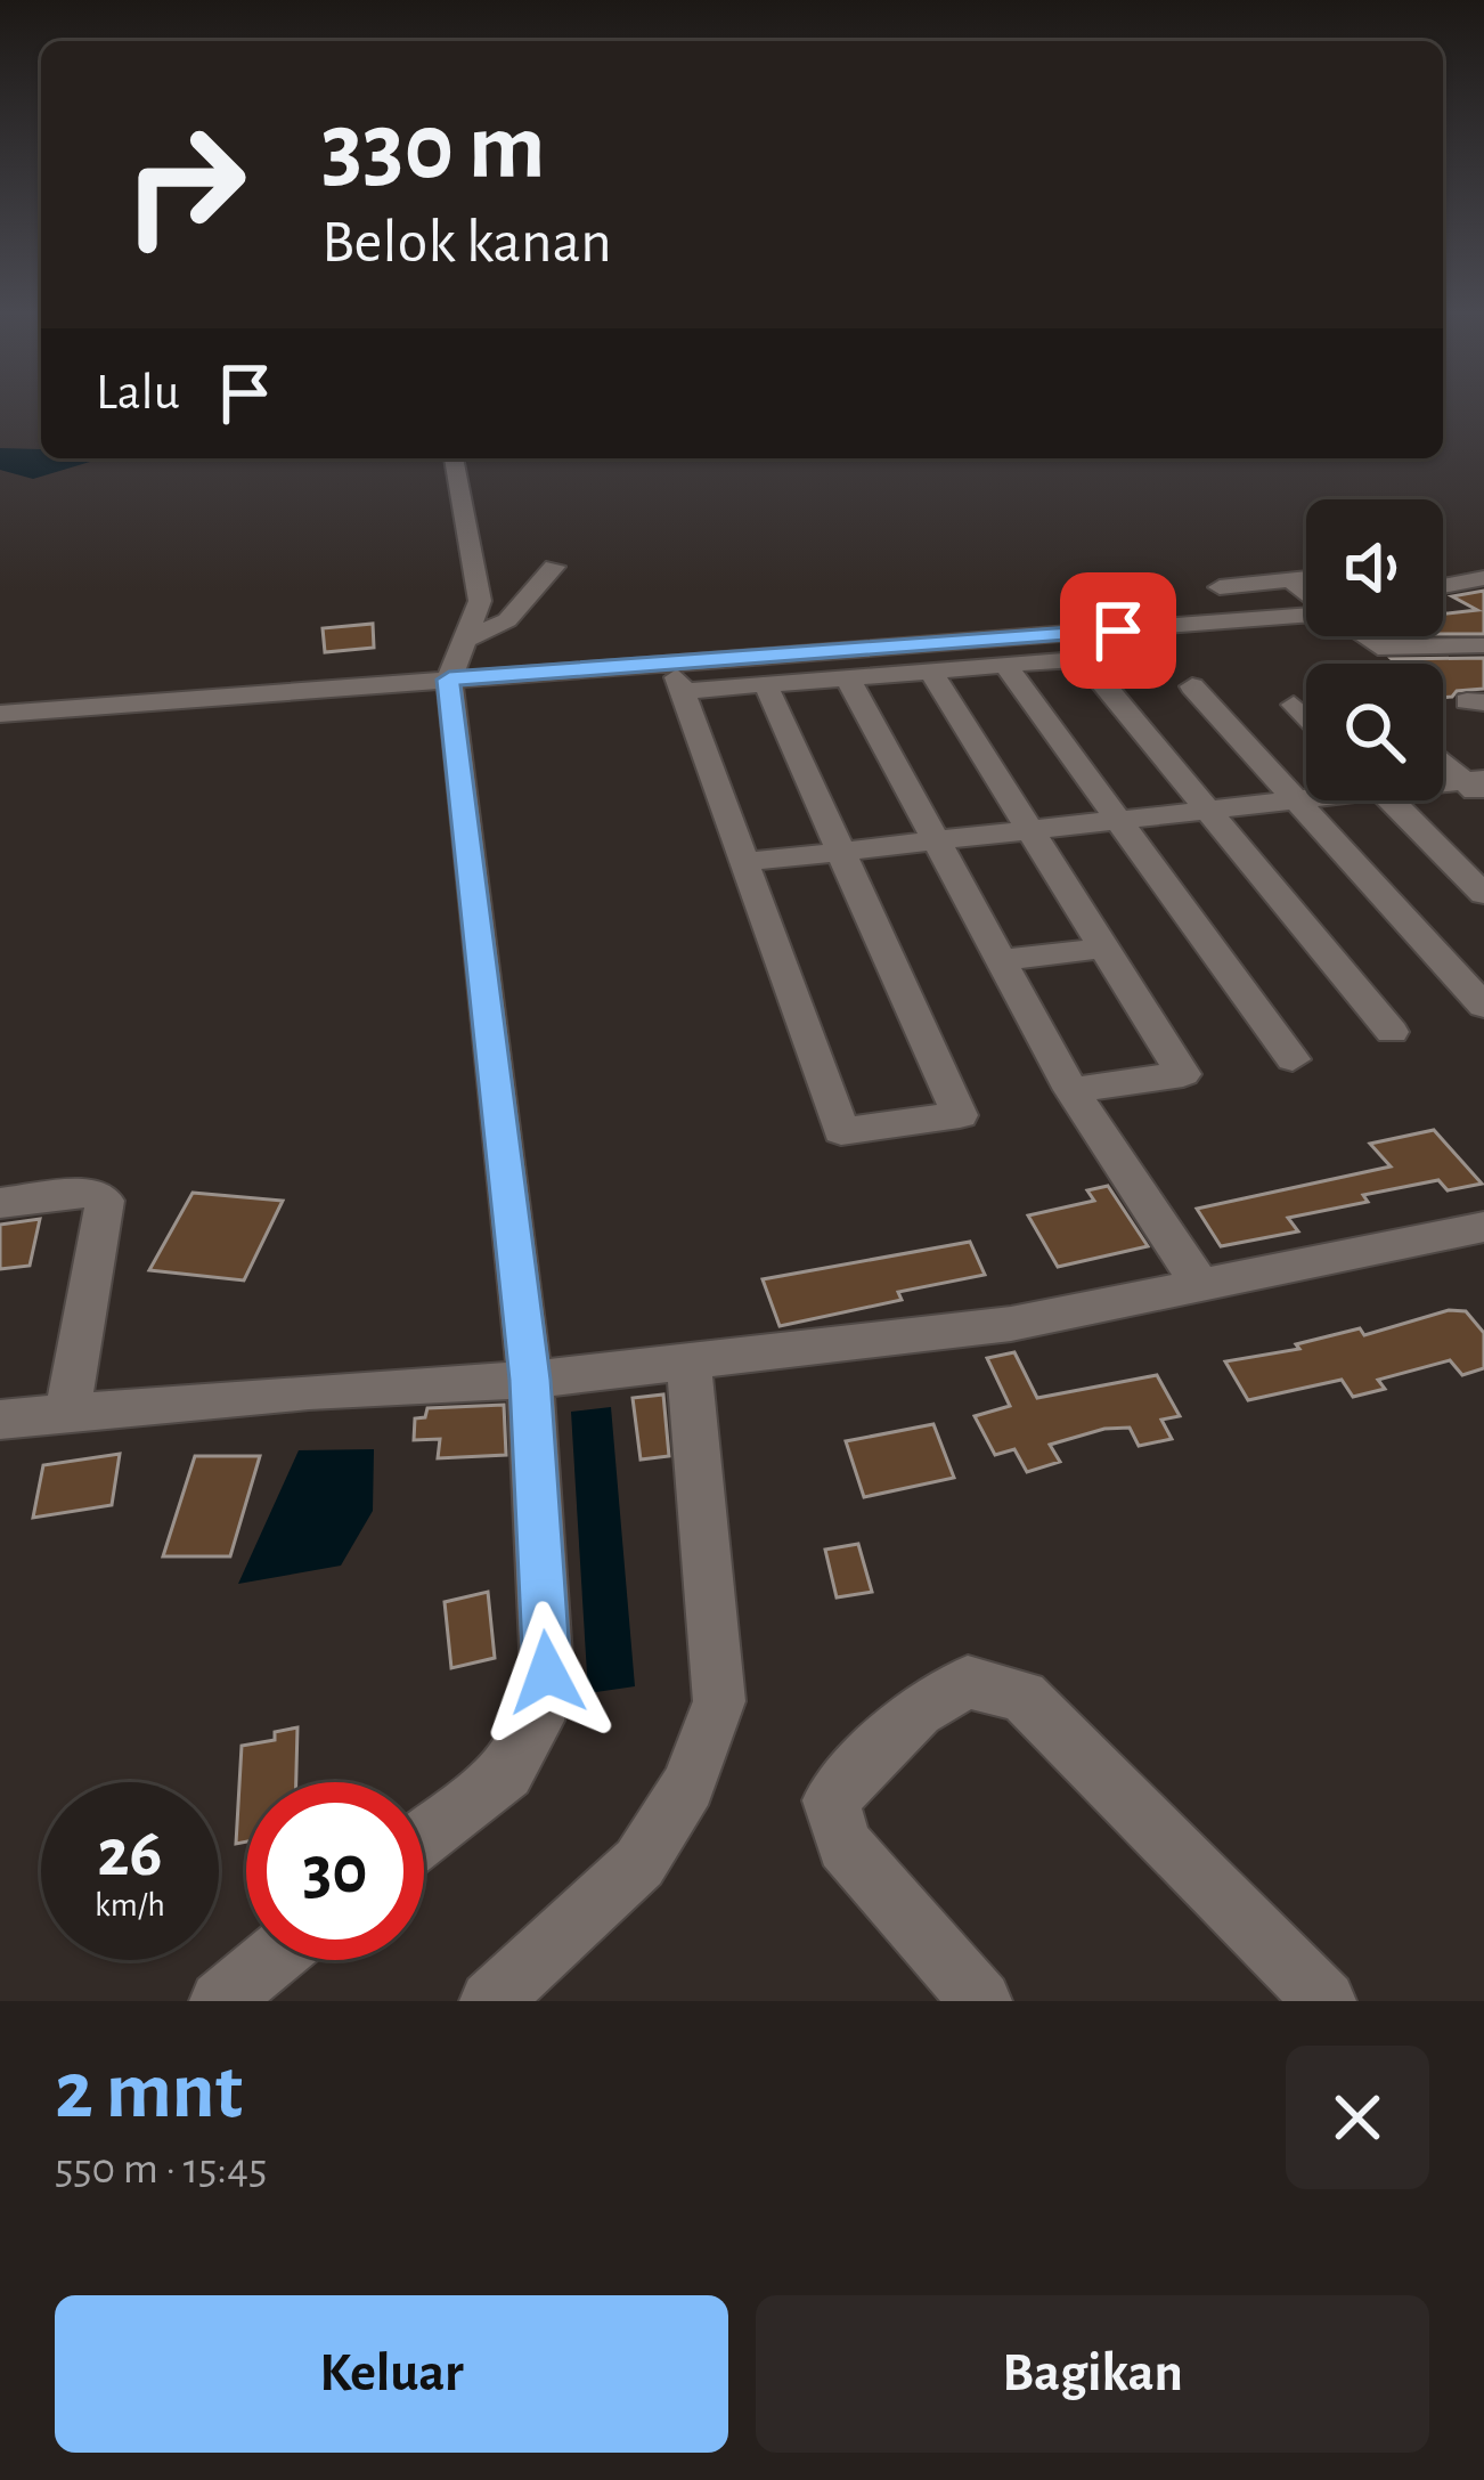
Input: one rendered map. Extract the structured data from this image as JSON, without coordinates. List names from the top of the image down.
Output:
{
  "page": {
    "turn": ["330 m", "Belok kanan"],
    "then": "Lalu",
    "speed": "26 km/h",
    "limit": "30",
    "heading": ["2 mnt", "550 m · 15:45"],
    "buttons": ["Keluar", "Bagikan"]
  }
}
